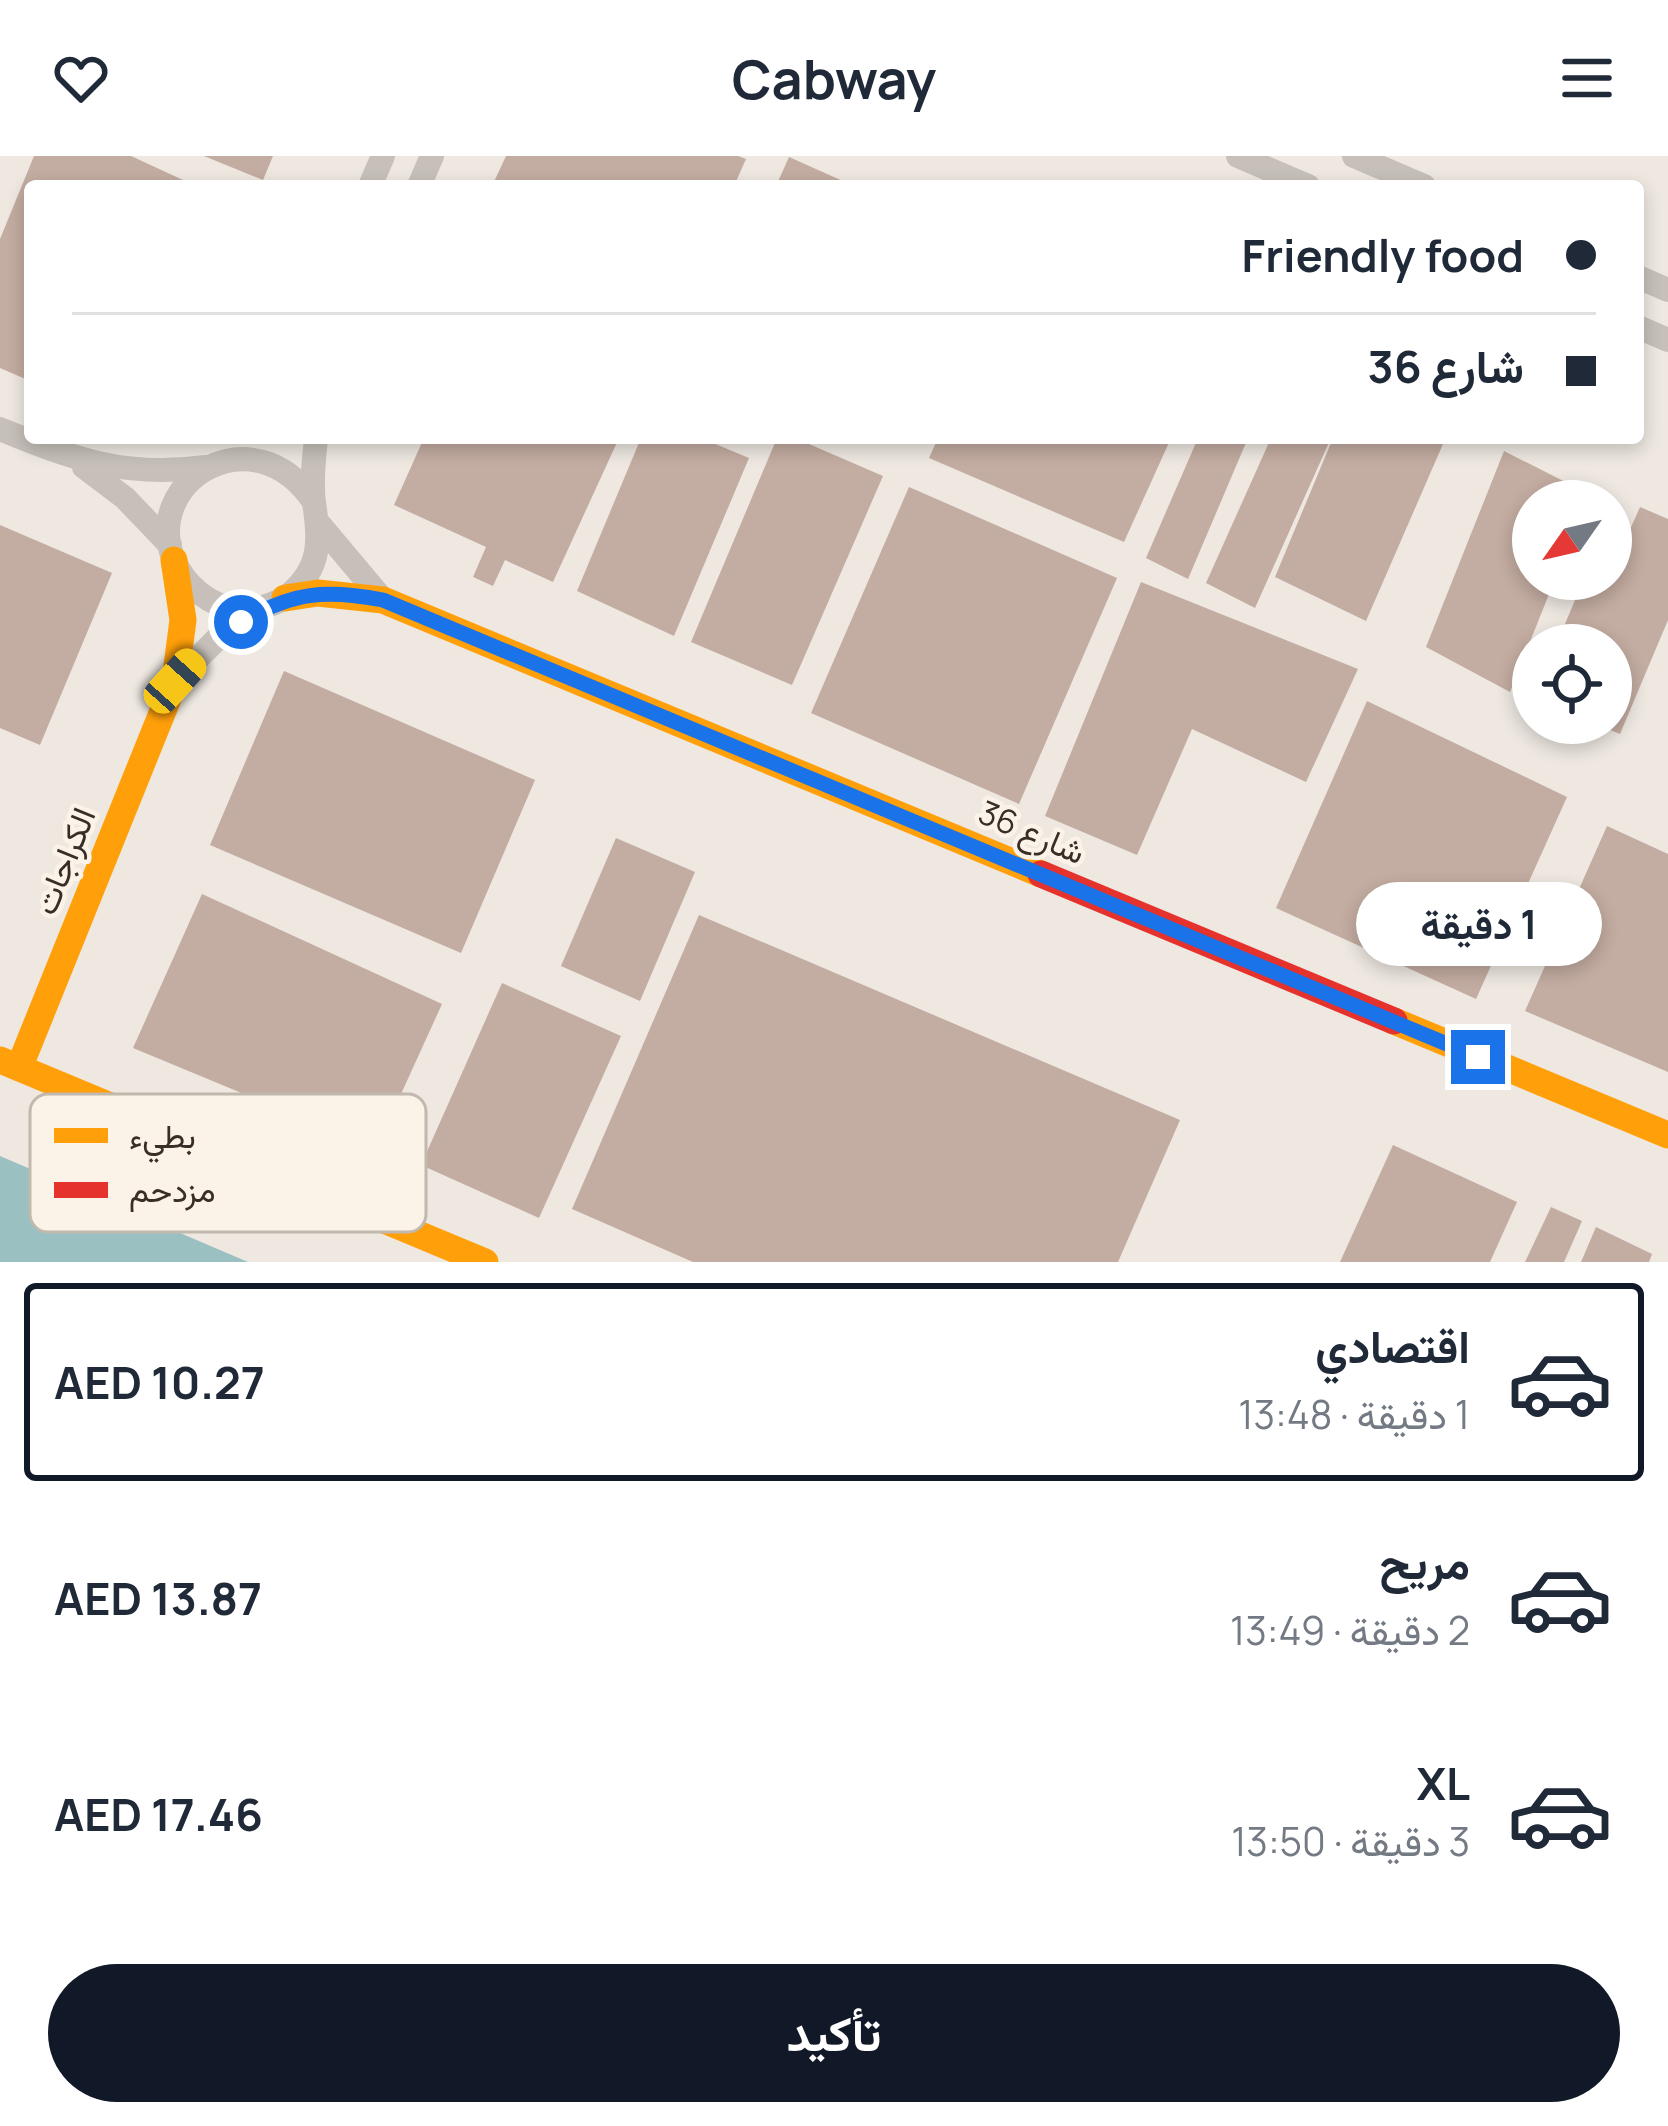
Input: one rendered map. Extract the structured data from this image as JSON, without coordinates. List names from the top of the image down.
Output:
{
  "streets": {
    "street": ["شارع 36", "الكراجات"]
  },
  "crossings": [
    ["شارع 36", "الكراجات"]
  ],
  "legend": ["بطيء", "مزدحم"],
  "north": "bottom left",
  "page": {
    "header": "Cabway",
    "banner": ["Friendly food", "شارع 36"],
    "bubble": "1 دقيقة",
    "list": [
      {
        "name": "اقتصادي",
        "note": "1 دقيقة · 13:48",
        "value": "AED 10.27"
      },
      {
        "name": "مريح",
        "note": "2 دقيقة · 13:49",
        "value": "AED 13.87"
      },
      {
        "name": "XL",
        "note": "3 دقيقة · 13:50",
        "value": "AED 17.46"
      }
    ],
    "buttons": "تأكيد"
  }
}
